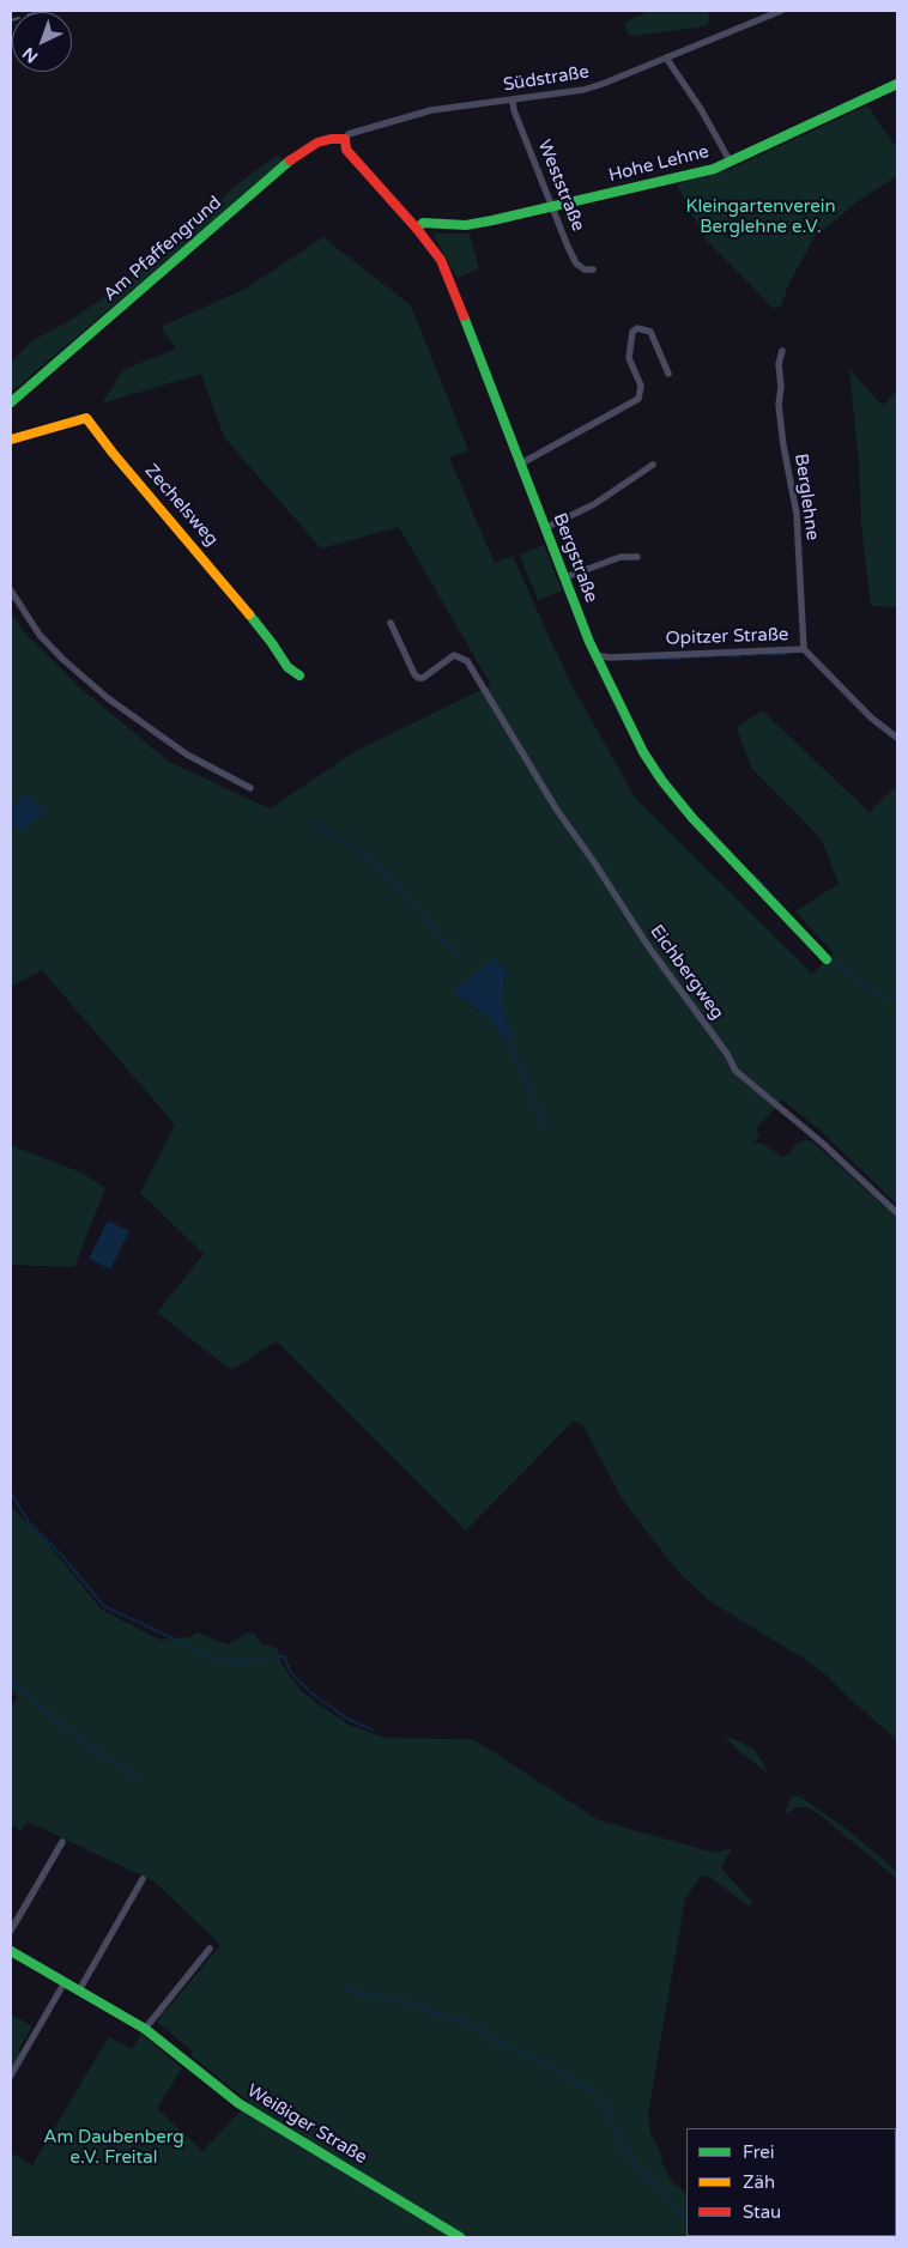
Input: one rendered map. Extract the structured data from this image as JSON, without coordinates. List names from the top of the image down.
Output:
{
  "streets": {
    "street": [
      "Südstraße",
      "Hohe Lehne",
      "Weststraße",
      "Am Pfaffengrund",
      "Berglehne",
      "Zechelsweg",
      "Bergstraße",
      "Opitzer Straße",
      "Eichbergweg",
      "Weißiger Straße"
    ]
  },
  "crossings": [
    ["Südstraße", "Weststraße"],
    ["Südstraße", "Am Pfaffengrund"],
    ["Südstraße", "Bergstraße"],
    ["Hohe Lehne", "Weststraße"],
    ["Hohe Lehne", "Bergstraße"],
    ["Am Pfaffengrund", "Bergstraße"],
    ["Berglehne", "Opitzer Straße"],
    ["Bergstraße", "Opitzer Straße"]
  ],
  "parks": ["Kleingartenverein Berglehne e.V.", "Am Daubenberg e.V. Freital"],
  "legend": ["Frei", "Zäh", "Stau"],
  "north": "bottom left"
}
